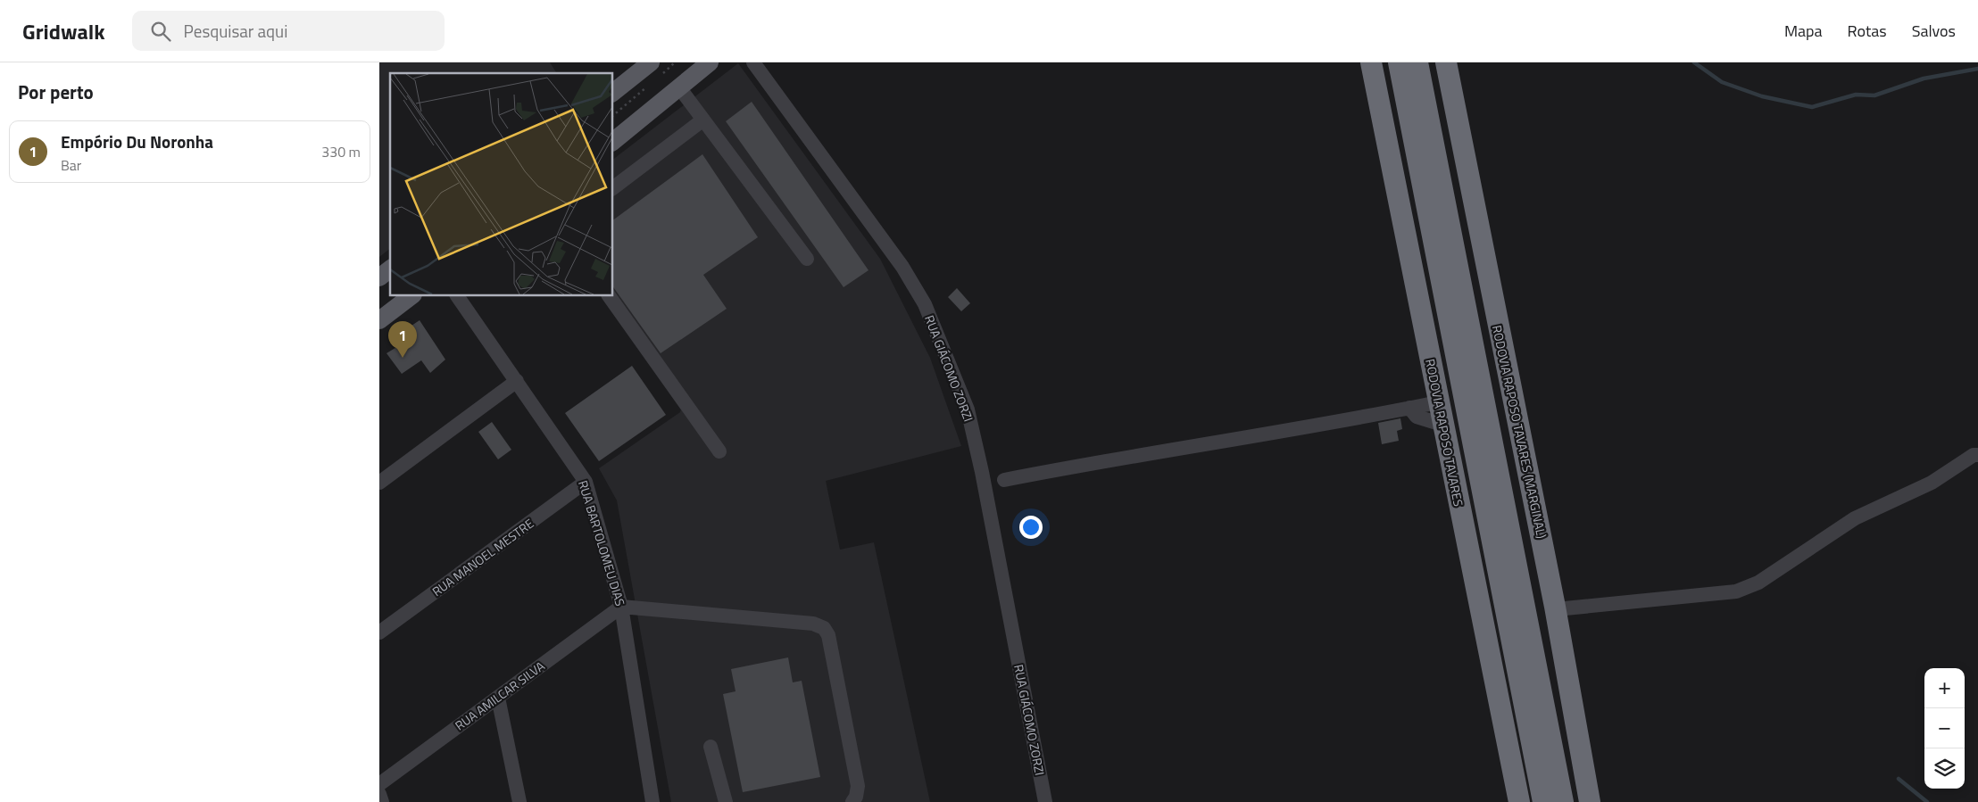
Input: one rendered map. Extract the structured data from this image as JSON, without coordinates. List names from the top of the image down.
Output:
{
  "streets": {
    "highway": ["RODOVIA RAPOSO TAVARES (MARGINAL)", "RODOVIA RAPOSO TAVARES"],
    "street": [
      "RUA GIÁCOMO ZORZI",
      "RUA BARTOLOMEU DIAS",
      "RUA MANOEL MESTRE",
      "RUA AMILCAR SILVA"
    ]
  },
  "crossings": [
    ["RUA BARTOLOMEU DIAS", "RUA MANOEL MESTRE"],
    ["RUA BARTOLOMEU DIAS", "RUA AMILCAR SILVA"]
  ],
  "page": {
    "header": "Gridwalk",
    "search": "Pesquisar aqui",
    "nav": ["Mapa", "Rotas", "Salvos"],
    "heading": "Por perto",
    "list": [
      {
        "mark": "1",
        "name": "Empório Du Noronha",
        "note": "Bar",
        "value": "330 m"
      }
    ],
    "pins": "1",
    "map_buttons": ["+", "−"]
  }
}
